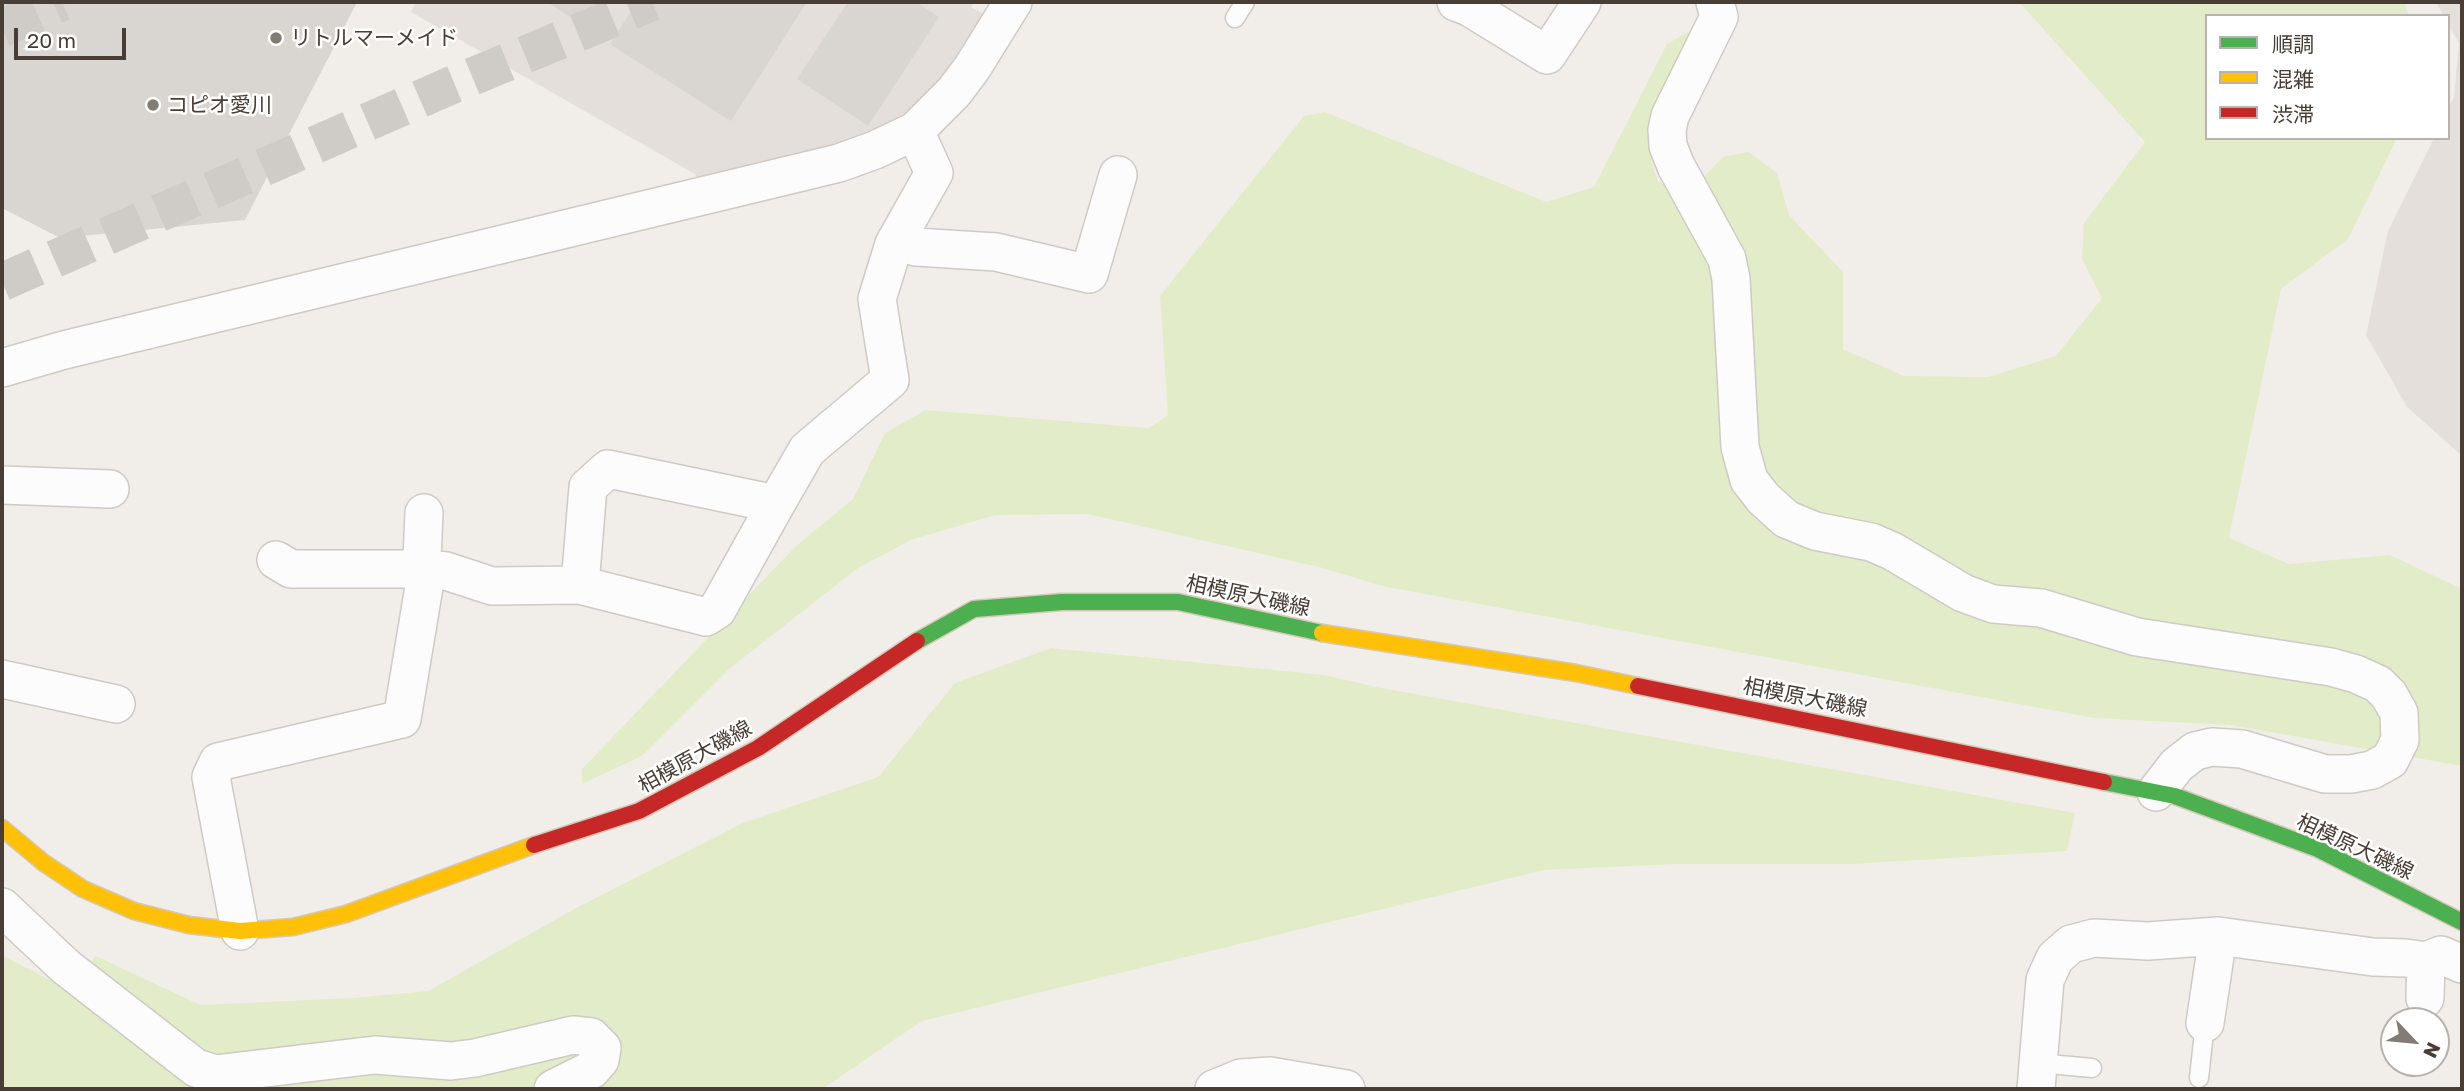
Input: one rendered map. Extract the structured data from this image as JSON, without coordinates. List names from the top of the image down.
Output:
{
  "streets": {
    "main road": ["相模原大磯線"]
  },
  "places": ["リトルマーメイド", "コピオ愛川"],
  "legend": ["順調", "混雑", "渋滞"],
  "scale_bar": "20 m",
  "north": "bottom right"
}
